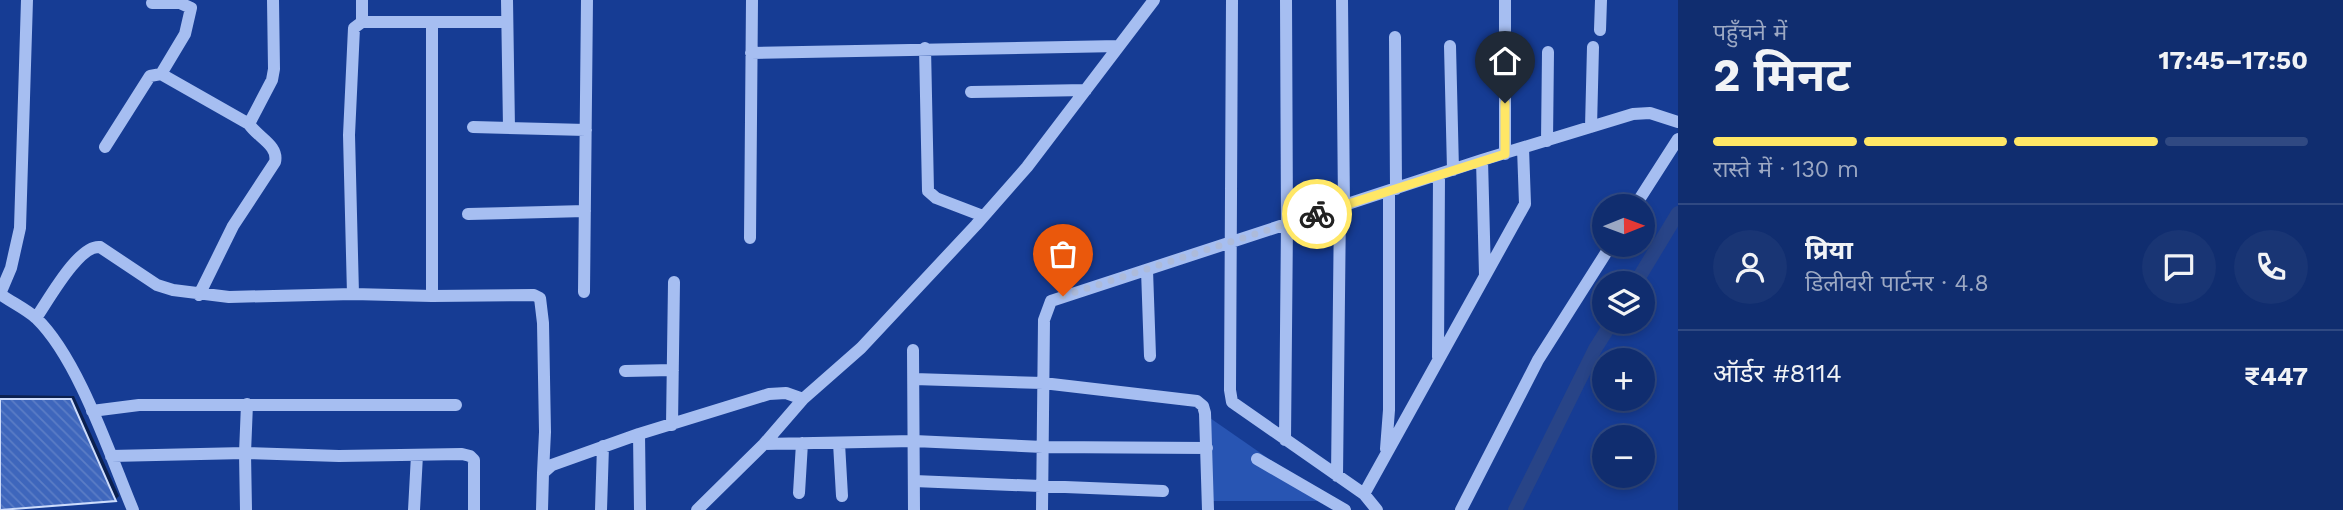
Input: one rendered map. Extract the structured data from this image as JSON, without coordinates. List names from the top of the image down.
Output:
{
  "north": "right",
  "page": {
    "heading": ["2 मिनट", "पहुँचने में", "17:45–17:50"],
    "panel": [
      "प्रिया",
      "डिलीवरी पार्टनर · 4.8",
      "ऑर्डर #8114",
      "₹447"
    ],
    "bar": "रास्ते में · 130 m",
    "map_buttons": ["+", "−"]
  }
}
